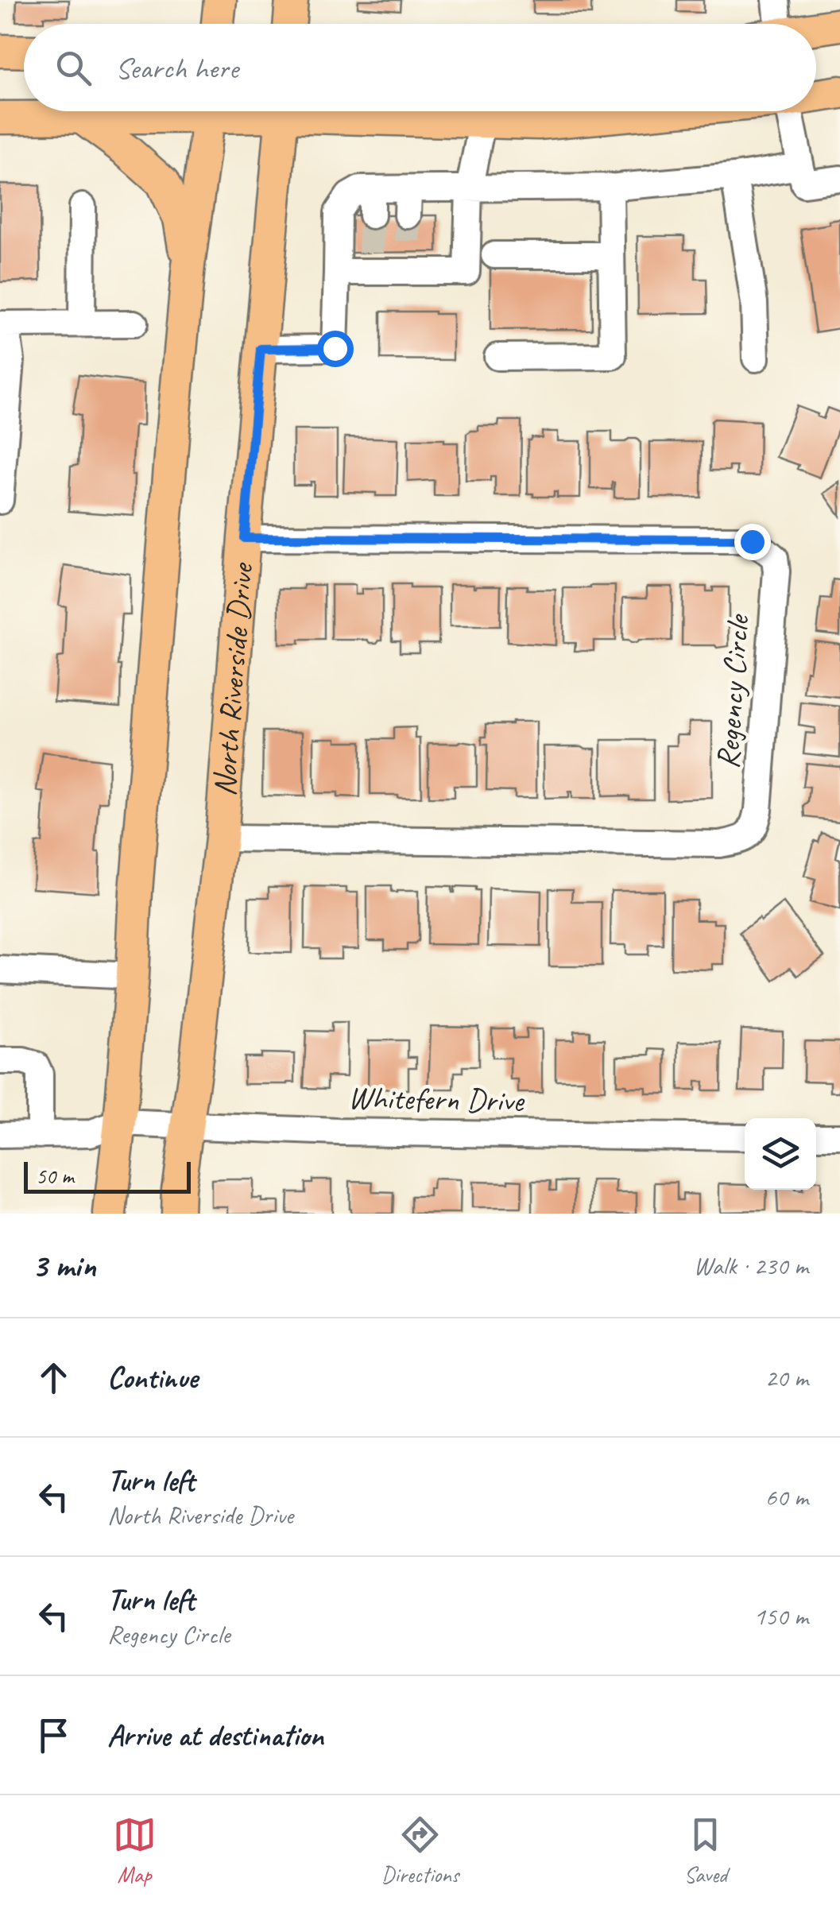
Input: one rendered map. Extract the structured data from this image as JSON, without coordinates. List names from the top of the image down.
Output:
{
  "streets": {
    "main road": ["North Riverside Drive"],
    "street": ["Regency Circle", "Whitefern Drive"]
  },
  "crossings": [
    ["North Riverside Drive", "Regency Circle"],
    ["North Riverside Drive", "Whitefern Drive"]
  ],
  "scale_bar": "50 m",
  "page": {
    "search": "Search here",
    "scale": "50 m",
    "heading": ["3 min", "Walk · 230 m"],
    "list": [
      ["Continue", "20 m"],
      ["Turn left", "North Riverside Drive", "60 m"],
      ["Turn left", "Regency Circle", "150 m"],
      "Arrive at destination"
    ],
    "nav": ["Map", "Directions", "Saved"]
  }
}
